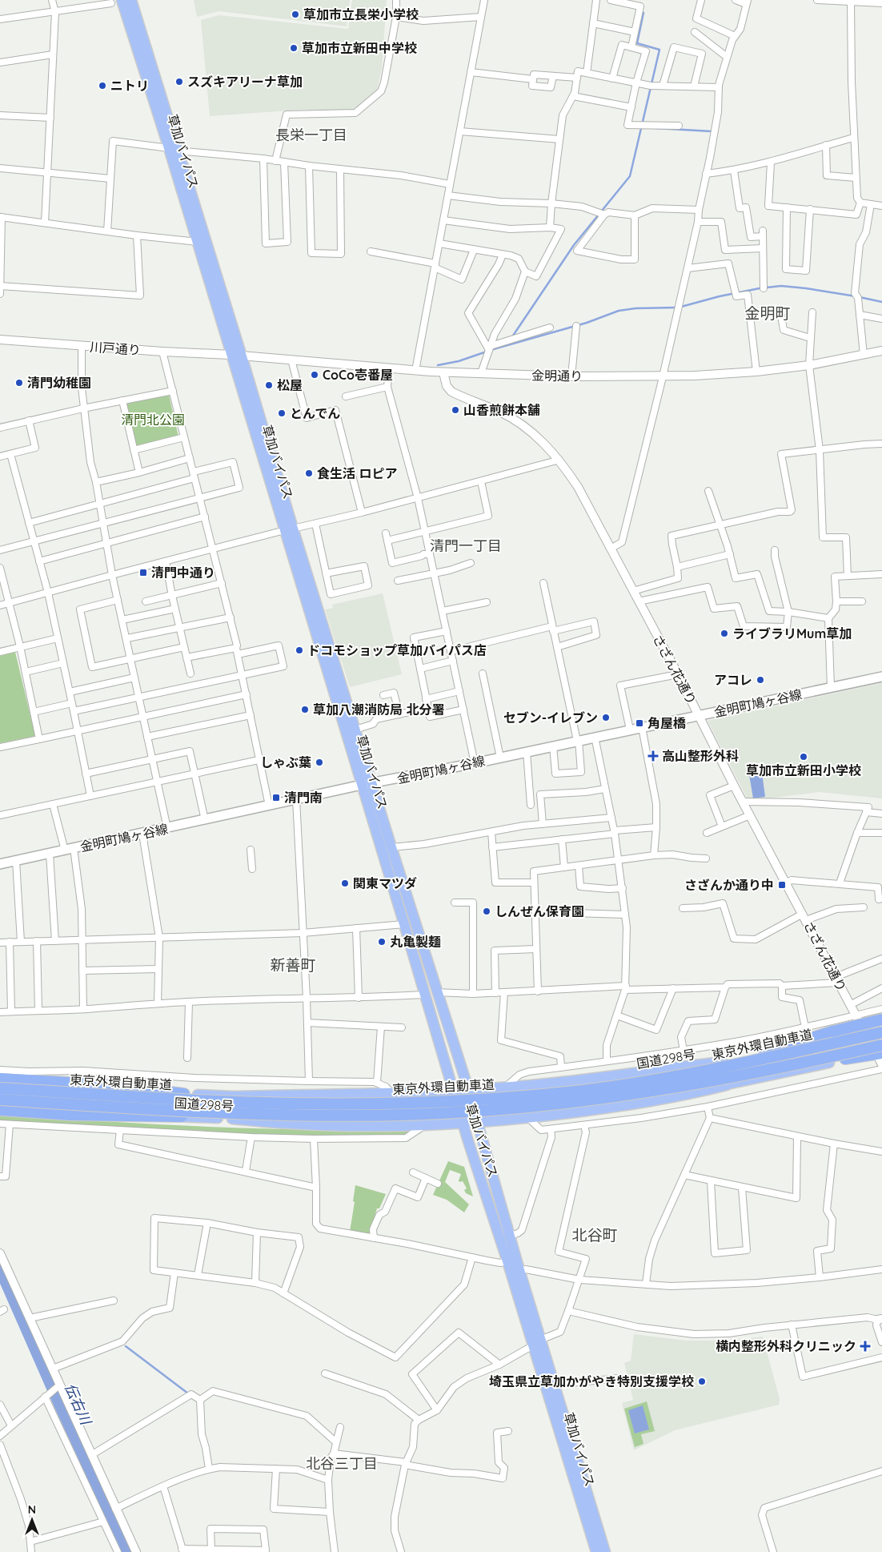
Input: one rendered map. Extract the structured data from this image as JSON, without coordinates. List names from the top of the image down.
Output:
{
  "streets": {
    "highway": ["草加バイパス", "東京外環自動車道", "国道298号"],
    "main road": ["金明町鳩ヶ谷線"],
    "street": ["川戸通り", "金明通り", "さざん花通り"]
  },
  "crossings": [
    ["草加バイパス", "川戸通り"],
    ["草加バイパス", "金明通り"],
    ["草加バイパス", "金明町鳩ヶ谷線"],
    ["草加バイパス", "国道298号"],
    ["川戸通り", "金明通り"],
    ["金明通り", "さざん花通り"],
    ["さざん花通り", "金明町鳩ヶ谷線"]
  ],
  "districts": [
    "長栄一丁目",
    "金明町",
    "清門一丁目",
    "新善町",
    "北谷町",
    "北谷三丁目"
  ],
  "water": ["伝右川"],
  "parks": ["清門北公園"],
  "places": {
    "other": [
      "草加市立長栄小学校",
      "草加市立新田中学校",
      "スズキアリーナ草加",
      "ニトリ",
      "CoCo壱番屋",
      "清門幼稚園",
      "松屋",
      "山香煎餅本舗",
      "とんでん",
      "食生活 ロピア",
      "ライブラリMum草加",
      "ドコモショップ草加バイパス店",
      "アコレ",
      "草加八潮消防局 北分署",
      "セブン-イレブン",
      "草加市立新田小学校",
      "しゃぶ葉",
      "関東マツダ",
      "しんぜん保育園",
      "丸亀製麺",
      "埼玉県立草加かがやき特別支援学校"
    ],
    "transit": [
      "清門中通り",
      "角屋橋",
      "清門南",
      "さざんか通り中"
    ],
    "health": ["高山整形外科", "横内整形外科クリニック"]
  },
  "north": "top"
}
